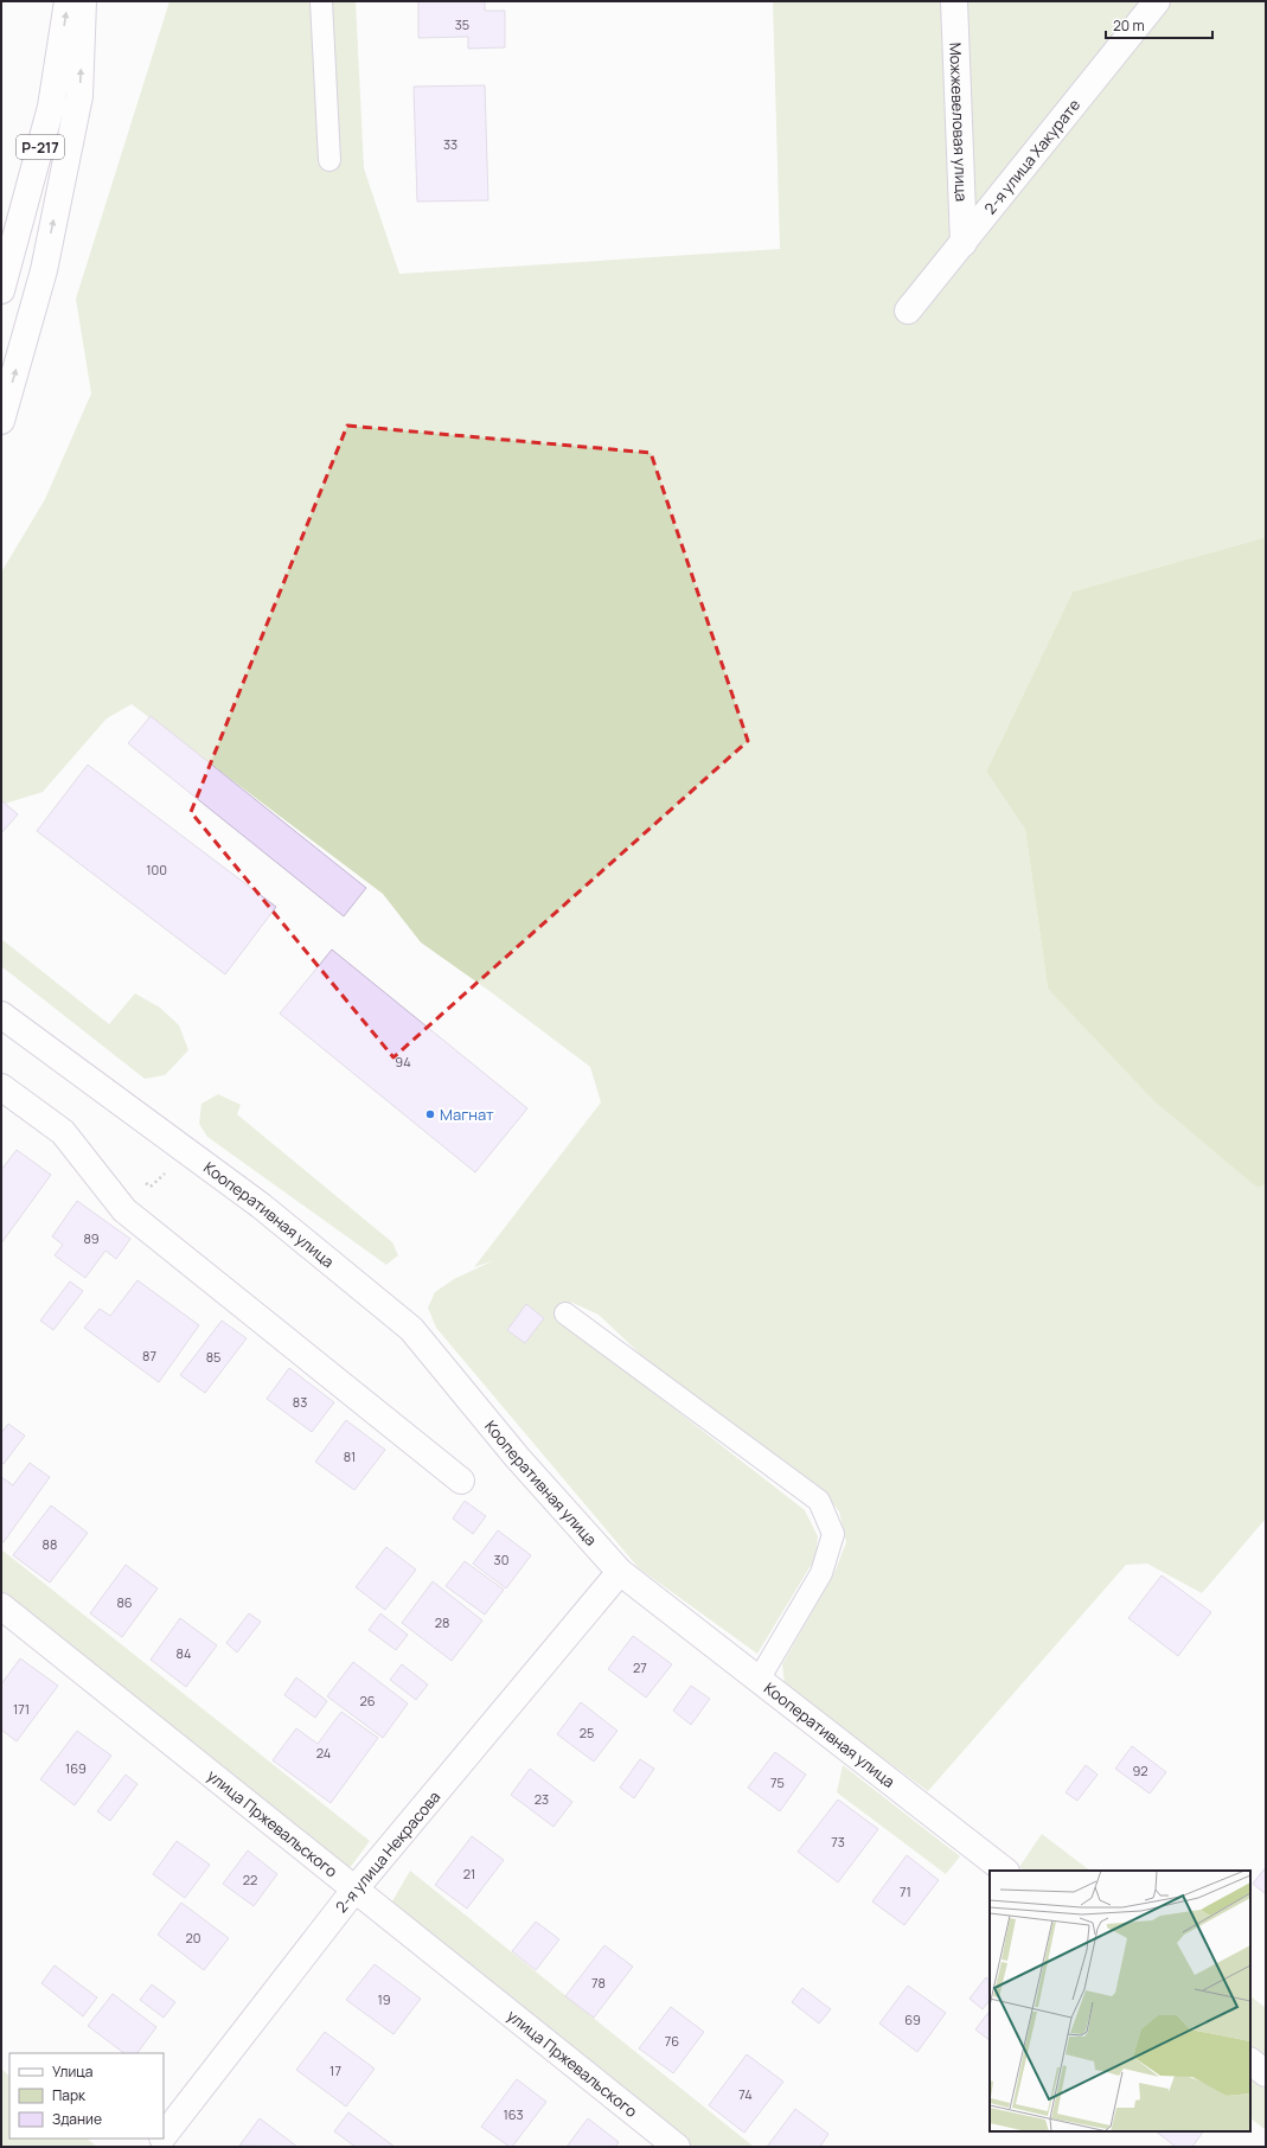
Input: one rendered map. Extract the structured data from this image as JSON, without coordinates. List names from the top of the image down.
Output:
{
  "streets": {
    "street": [
      "Можжевеловая улица",
      "Р-217",
      "2-я улица Хакурате",
      "Кооперативная улица",
      "улица Пржевальского",
      "2-я улица Некрасова"
    ]
  },
  "crossings": [
    ["Можжевеловая улица", "2-я улица Хакурате"],
    ["Кооперативная улица", "2-я улица Некрасова"],
    ["улица Пржевальского", "2-я улица Некрасова"]
  ],
  "places": ["Магнат"],
  "house_numbers": [
    "35",
    "33",
    "100",
    "94",
    "89",
    "87",
    "85",
    "83",
    "81",
    "88",
    "30",
    "86",
    "28",
    "84",
    "27",
    "26",
    "171",
    "25",
    "24",
    "169",
    "92",
    "75",
    "23",
    "73",
    "21",
    "22",
    "71",
    "20",
    "78",
    "19",
    "69",
    "76",
    "17",
    "74",
    "163"
  ],
  "legend": ["Улица", "Парк", "Здание"],
  "scale_bar": "20 m"
}
